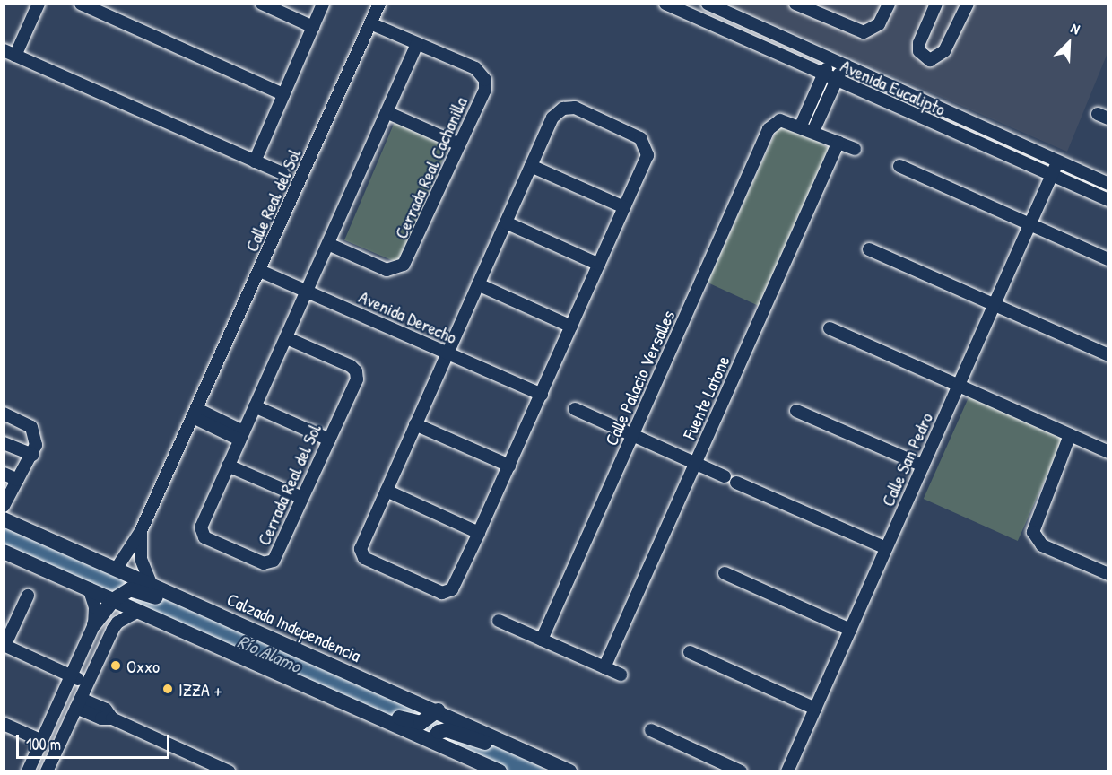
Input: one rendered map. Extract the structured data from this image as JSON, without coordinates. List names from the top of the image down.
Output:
{
  "streets": {
    "main road": ["Calzada Independencia"],
    "street": [
      "Avenida Eucalipto",
      "Cerrada Real Cachanilla",
      "Calle Real del Sol",
      "Avenida Derecho",
      "Calle Palacio Versalles",
      "Fuente Latone",
      "Calle San Pedro",
      "Cerrada Real del Sol"
    ]
  },
  "crossings": [
    ["Avenida Eucalipto", "Calle San Pedro"],
    ["Cerrada Real Cachanilla", "Calle Real del Sol"],
    ["Calle Real del Sol", "Avenida Derecho"],
    ["Calle Real del Sol", "Calzada Independencia"],
    ["Avenida Derecho", "Cerrada Real del Sol"]
  ],
  "water": ["Río Alamo"],
  "places": ["Oxxo", "IZZA +"],
  "scale_bar": "100 m",
  "north": "top right"
}
